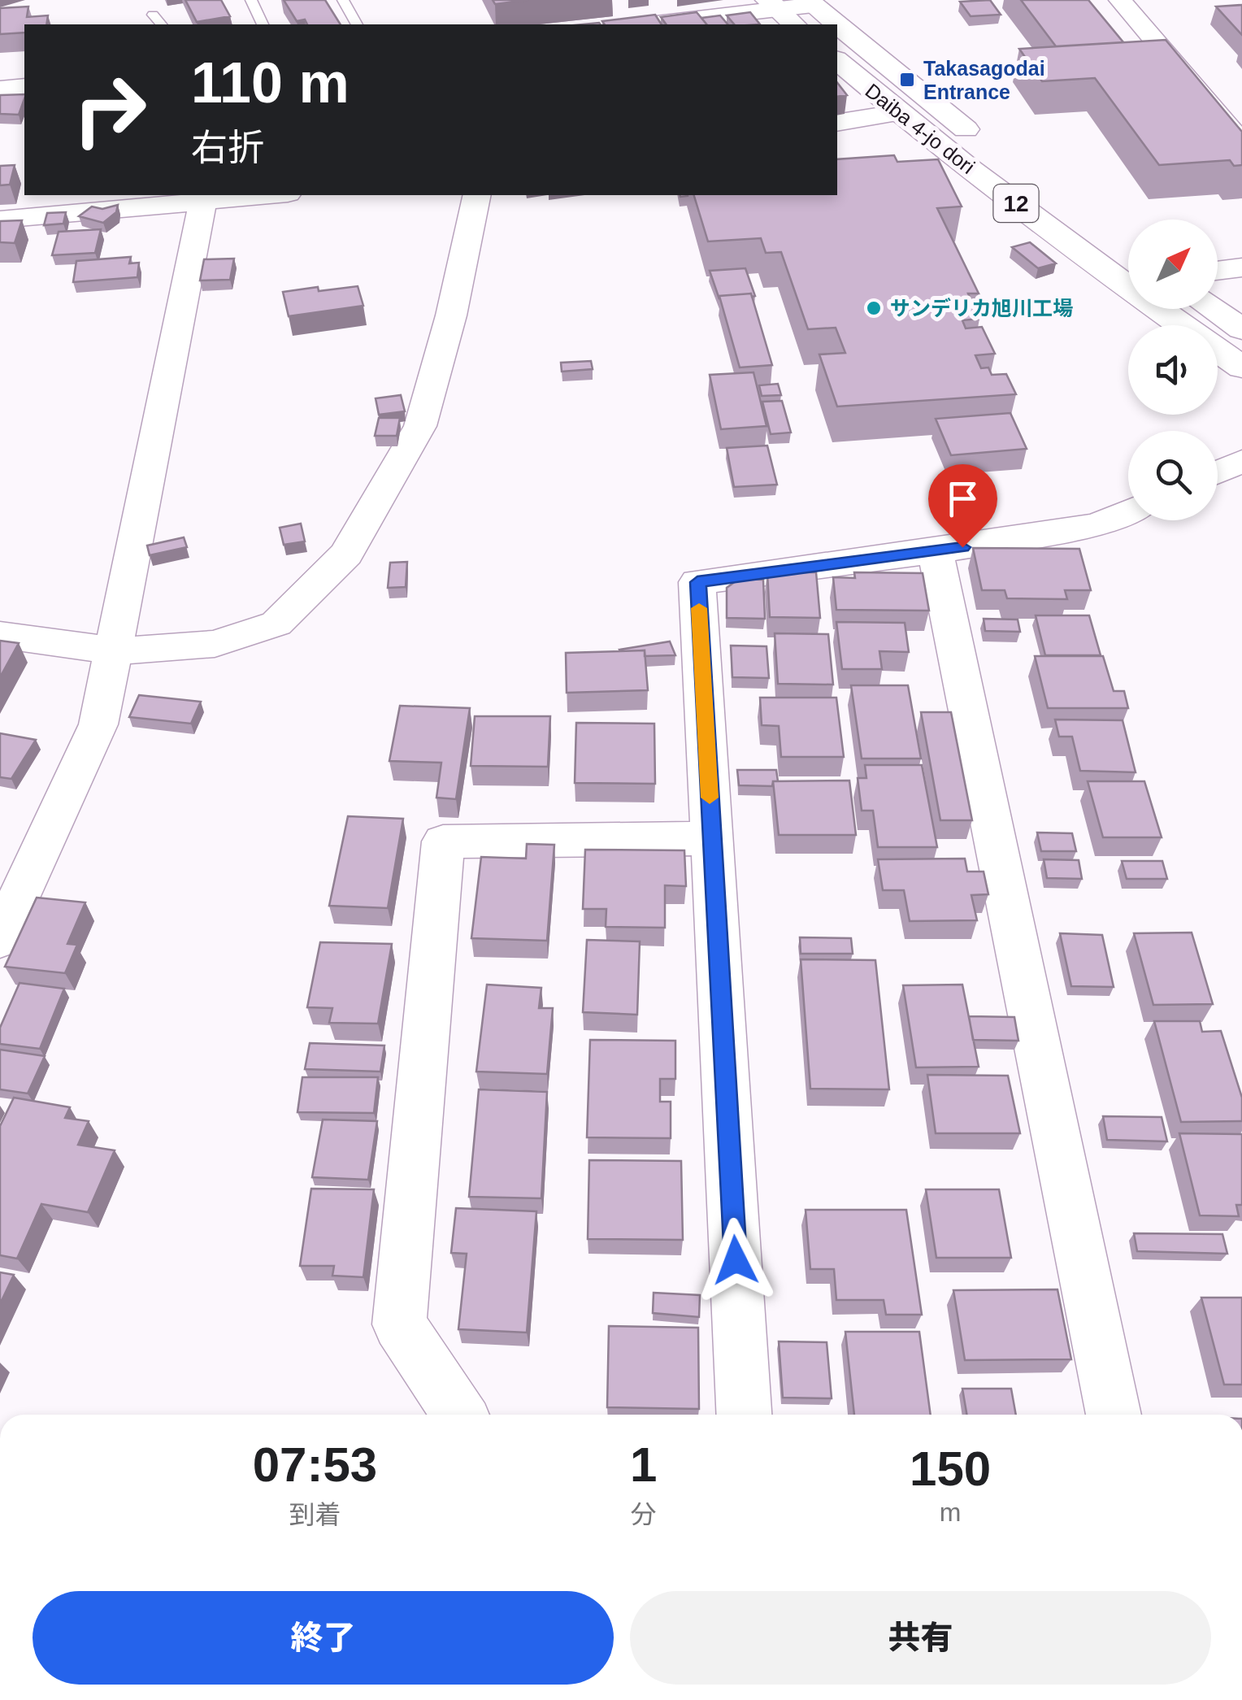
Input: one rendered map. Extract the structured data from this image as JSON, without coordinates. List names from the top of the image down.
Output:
{
  "streets": {
    "highway": ["Daiba 4-jo dori", "12"]
  },
  "places": {
    "transit": ["Takasagodai Entrance"],
    "other": ["サンデリカ旭川工場"]
  },
  "north": "top right",
  "page": {
    "turn": ["110 m", "右折"],
    "eta": [
      "07:53",
      "到着",
      "1",
      "分",
      "150",
      "m"
    ],
    "buttons": ["終了", "共有"]
  }
}
